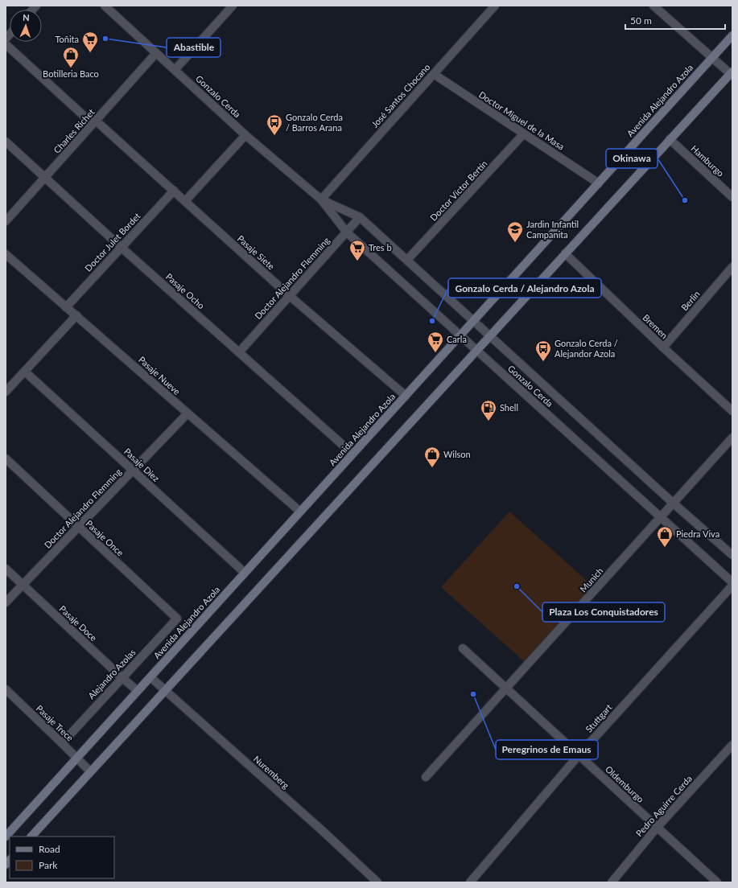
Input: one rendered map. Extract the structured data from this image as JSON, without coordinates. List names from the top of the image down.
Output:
{
  "streets": {
    "main road": ["Avenida Alejandro Azola"],
    "street": [
      "José Santos Chocano",
      "Gonzalo Cerda",
      "Doctor Miguel de la Masa",
      "Charles Richet",
      "Hamburgo",
      "Doctor Víctor Bertín",
      "Doctor Julet Bordet",
      "Pasaje Siete",
      "Doctor Alejandro Flemming",
      "Pasaje Ocho",
      "Berlin",
      "Bremen",
      "Pasaje Nueve",
      "Pasaje Diez",
      "Pasaje Once",
      "Munich",
      "Pasaje Doce",
      "Alejandro Azolas",
      "Stuttgart",
      "Pasaje Trece",
      "Nuremberg",
      "Oldemburgo",
      "Pedro Aguirre Cerda"
    ]
  },
  "crossings": [
    ["José Santos Chocano", "Gonzalo Cerda"],
    ["José Santos Chocano", "Doctor Miguel de la Masa"],
    ["Gonzalo Cerda", "Avenida Alejandro Azola"],
    ["Gonzalo Cerda", "Charles Richet"],
    ["Gonzalo Cerda", "Doctor Víctor Bertín"],
    ["Gonzalo Cerda", "Doctor Alejandro Flemming"],
    ["Gonzalo Cerda", "Munich"],
    ["Avenida Alejandro Azola", "Doctor Miguel de la Masa"],
    ["Avenida Alejandro Azola", "Pasaje Siete"],
    ["Avenida Alejandro Azola", "Pasaje Ocho"],
    ["Avenida Alejandro Azola", "Pasaje Nueve"],
    ["Avenida Alejandro Azola", "Pasaje Diez"],
    ["Avenida Alejandro Azola", "Pasaje Doce"],
    ["Avenida Alejandro Azola", "Pasaje Trece"],
    ["Avenida Alejandro Azola", "Nuremberg"],
    ["Doctor Miguel de la Masa", "Doctor Víctor Bertín"],
    ["Charles Richet", "Pasaje Siete"],
    ["Charles Richet", "Pasaje Ocho"],
    ["Doctor Julet Bordet", "Pasaje Siete"],
    ["Doctor Julet Bordet", "Pasaje Ocho"],
    ["Doctor Julet Bordet", "Pasaje Nueve"],
    ["Pasaje Siete", "Doctor Alejandro Flemming"],
    ["Doctor Alejandro Flemming", "Pasaje Ocho"],
    ["Doctor Alejandro Flemming", "Pasaje Nueve"],
    ["Doctor Alejandro Flemming", "Pasaje Diez"],
    ["Doctor Alejandro Flemming", "Pasaje Once"],
    ["Doctor Alejandro Flemming", "Pasaje Doce"],
    ["Berlin", "Bremen"],
    ["Pasaje Once", "Alejandro Azolas"],
    ["Munich", "Oldemburgo"],
    ["Pasaje Doce", "Alejandro Azolas"],
    ["Alejandro Azolas", "Pasaje Trece"],
    ["Stuttgart", "Oldemburgo"],
    ["Oldemburgo", "Pedro Aguirre Cerda"]
  ],
  "places": {
    "other": [
      "Abastible",
      "Okinawa",
      "Gonzalo Cerda / Alejandro Azola",
      "Plaza Los Conquistadores",
      "Peregrinos de Emaus"
    ],
    "supermarket": ["Toñita", "Tres b", "Carla"],
    "shop": ["Botilleria Baco", "Wilson", "Piedra Viva"],
    "bus stop": ["Gonzalo Cerda / Barros Arana", "Gonzalo Cerda / Alejandor Azola"],
    "school or university": ["Jardin Infantil Campanita"],
    "fuel station": ["Shell"]
  },
  "legend": ["Road", "Park"],
  "scale_bar": "50 m",
  "north": "top"
}
